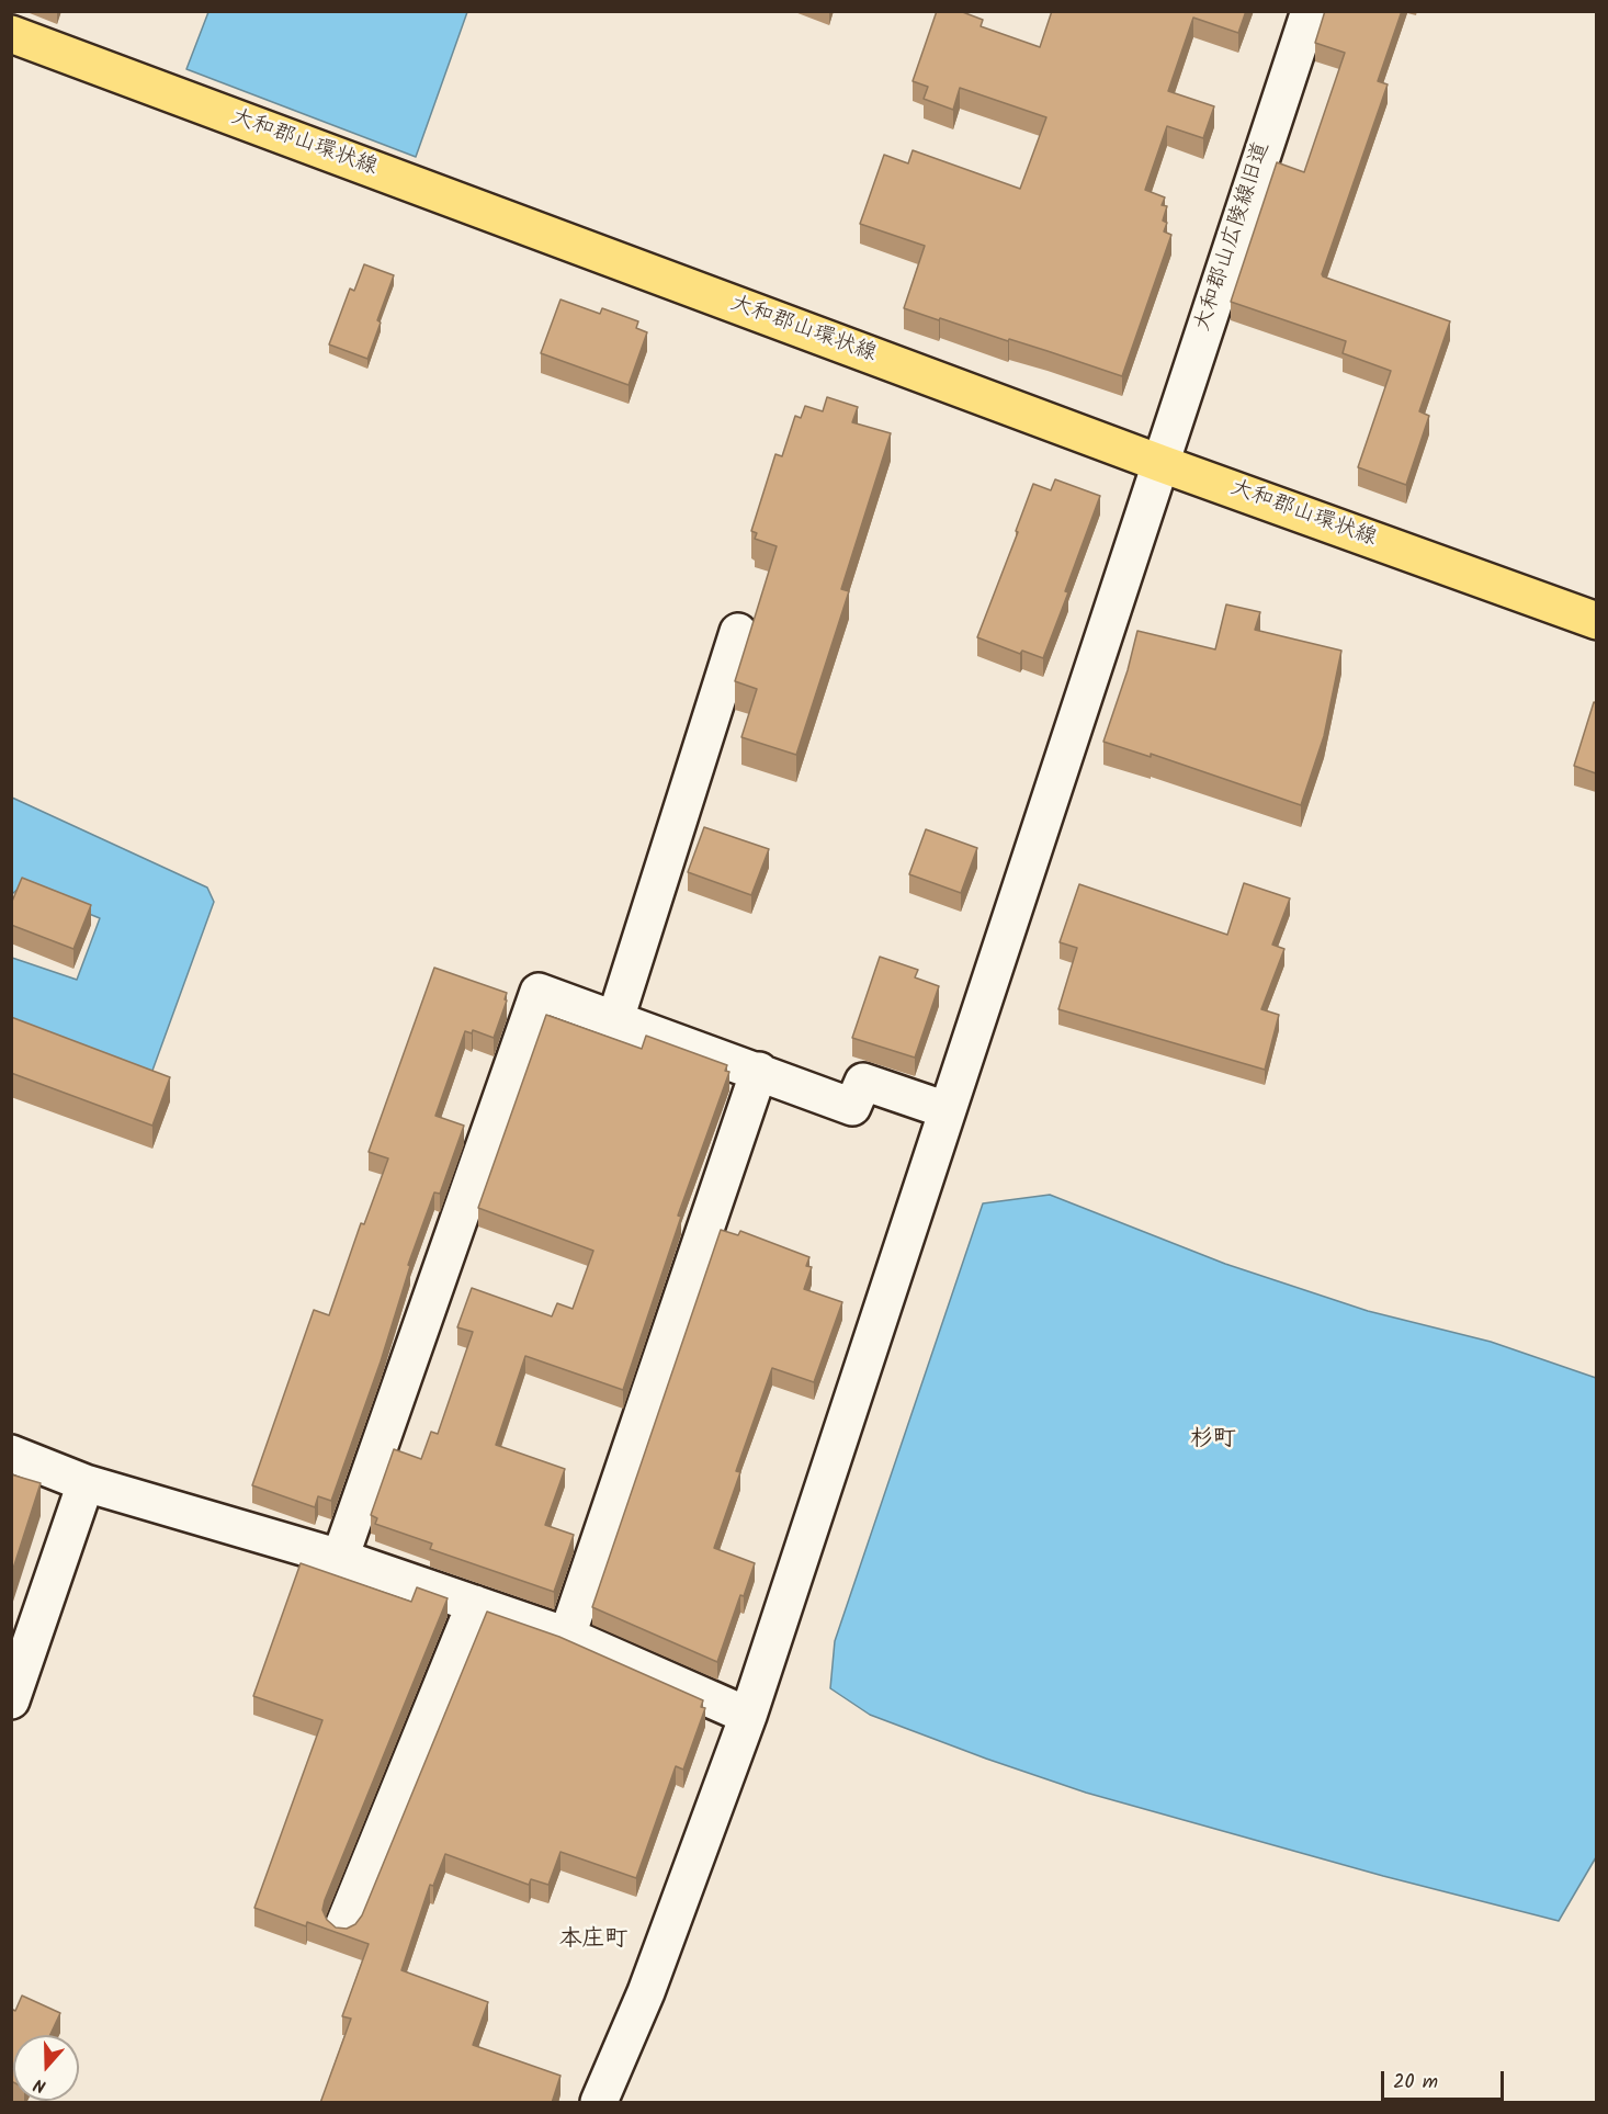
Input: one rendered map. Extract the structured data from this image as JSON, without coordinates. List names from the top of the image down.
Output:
{
  "streets": {
    "main road": ["大和郡山環状線"],
    "street": ["大和郡山広陵線旧道"]
  },
  "crossings": [
    ["大和郡山環状線", "大和郡山広陵線旧道"]
  ],
  "districts": ["杉町", "本庄町"],
  "scale_bar": "20 m",
  "north": "bottom"
}
